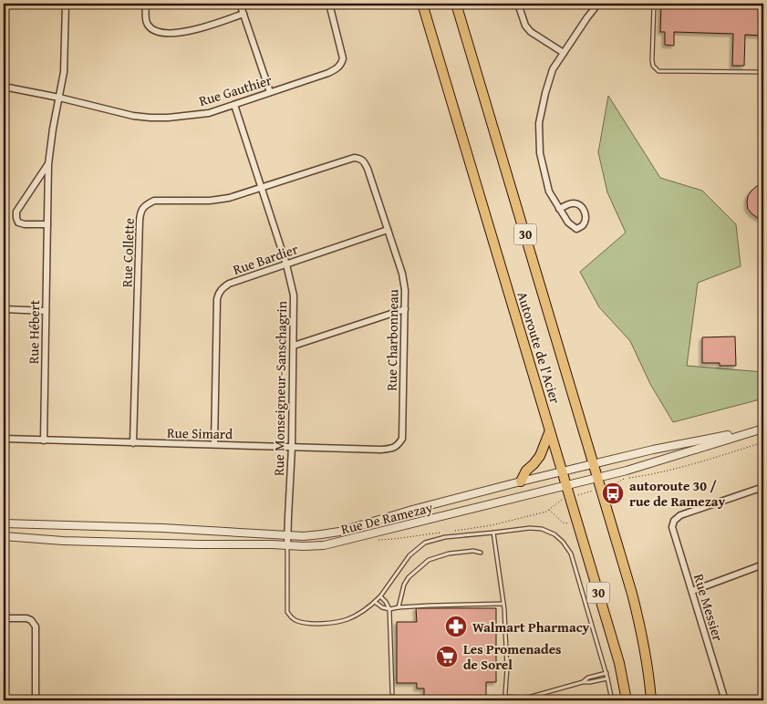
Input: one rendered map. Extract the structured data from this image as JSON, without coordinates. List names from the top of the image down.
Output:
{
  "streets": {
    "highway": ["30", "Autoroute de l'Acier"],
    "street": [
      "Rue Gauthier",
      "Rue Collette",
      "Rue Bardier",
      "Rue Hébert",
      "Rue Charbonneau",
      "Rue Monseigneur-Sanschagrin",
      "Rue Simard",
      "Rue De Ramezay",
      "Rue Messier"
    ]
  },
  "crossings": [
    ["Rue Gauthier", "Rue Hébert"],
    ["Rue Gauthier", "Rue Monseigneur-Sanschagrin"],
    ["Rue Collette", "Rue Charbonneau"],
    ["Rue Collette", "Rue Monseigneur-Sanschagrin"],
    ["Rue Collette", "Rue Simard"],
    ["Rue Bardier", "Rue Charbonneau"],
    ["Rue Bardier", "Rue Monseigneur-Sanschagrin"],
    ["Rue Bardier", "Rue Simard"],
    ["Rue Hébert", "Rue Simard"],
    ["Rue Charbonneau", "Rue Simard"],
    ["Autoroute de l'Acier", "Rue De Ramezay"],
    ["Rue Monseigneur-Sanschagrin", "Rue Simard"],
    ["Rue Monseigneur-Sanschagrin", "Rue De Ramezay"]
  ],
  "places": {
    "bus stop": ["autoroute 30 / rue de Ramezay"],
    "pharmacy": ["Walmart Pharmacy"],
    "supermarket": ["Les Promenades de Sorel"]
  }
}
